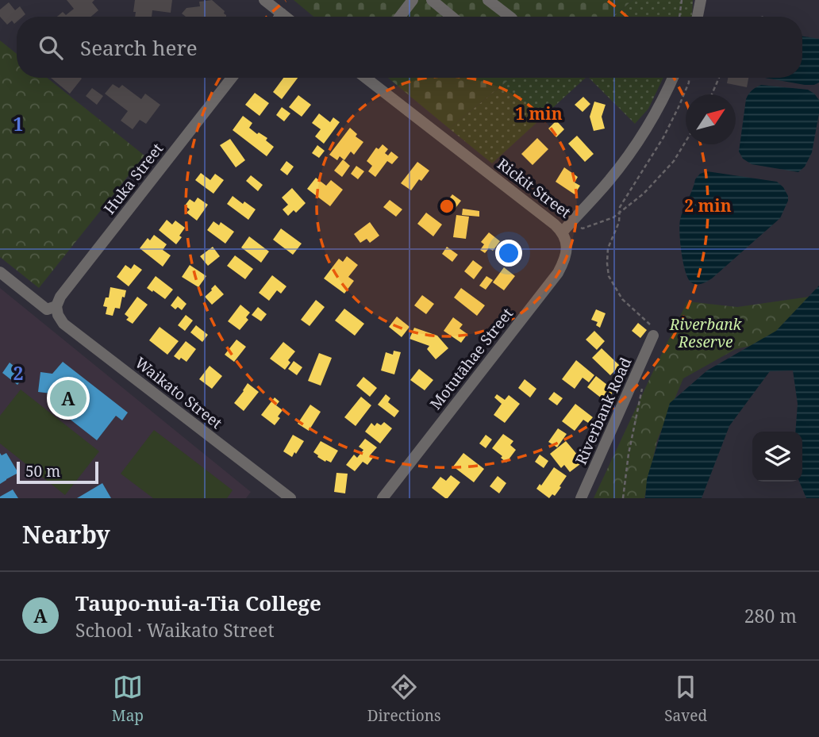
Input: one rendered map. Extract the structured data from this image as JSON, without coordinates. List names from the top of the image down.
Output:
{
  "streets": {
    "street": [
      "Huka Street",
      "Rickit Street",
      "Motutāhae Street",
      "Waikato Street",
      "Riverbank Road"
    ]
  },
  "crossings": [
    ["Huka Street", "Waikato Street"],
    ["Rickit Street", "Motutāhae Street"]
  ],
  "parks": ["Riverbank Reserve"],
  "scale_bar": "50 m",
  "north": "top right",
  "page": {
    "search": "Search here",
    "pins": "A",
    "scale": "50 m",
    "heading": "Nearby",
    "list": [
      {
        "mark": "A",
        "name": "Taupo-nui-a-Tia College",
        "note": "School · Waikato Street",
        "value": "280 m"
      }
    ],
    "nav": ["Map", "Directions", "Saved"]
  },
  "grid": {
    "rows": ["1", "2"]
  },
  "rings": ["1 min", "2 min"]
}
